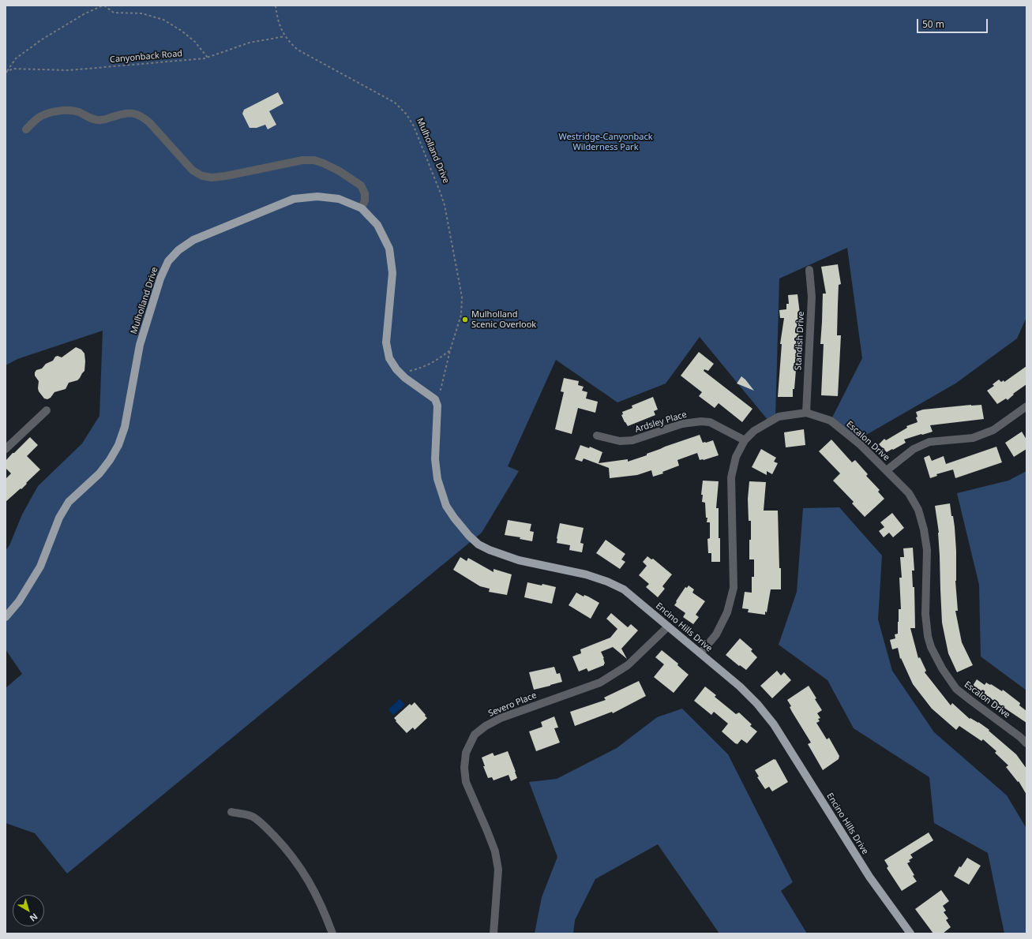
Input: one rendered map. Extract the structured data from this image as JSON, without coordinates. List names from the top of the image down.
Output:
{
  "streets": {
    "main road": ["Mulholland Drive", "Encino Hills Drive"],
    "street": [
      "Standish Drive",
      "Ardsley Place",
      "Escalon Drive",
      "Severo Place"
    ],
    "path": ["Canyonback Road"]
  },
  "crossings": [
    ["Canyonback Road", "Mulholland Drive"],
    ["Mulholland Drive", "Encino Hills Drive"],
    ["Standish Drive", "Escalon Drive"],
    ["Ardsley Place", "Escalon Drive"],
    ["Escalon Drive", "Encino Hills Drive"],
    ["Encino Hills Drive", "Severo Place"]
  ],
  "parks": ["Westridge-Canyonback Wilderness Park"],
  "places": ["Mulholland Scenic Overlook"],
  "scale_bar": "50 m",
  "north": "bottom right"
}
